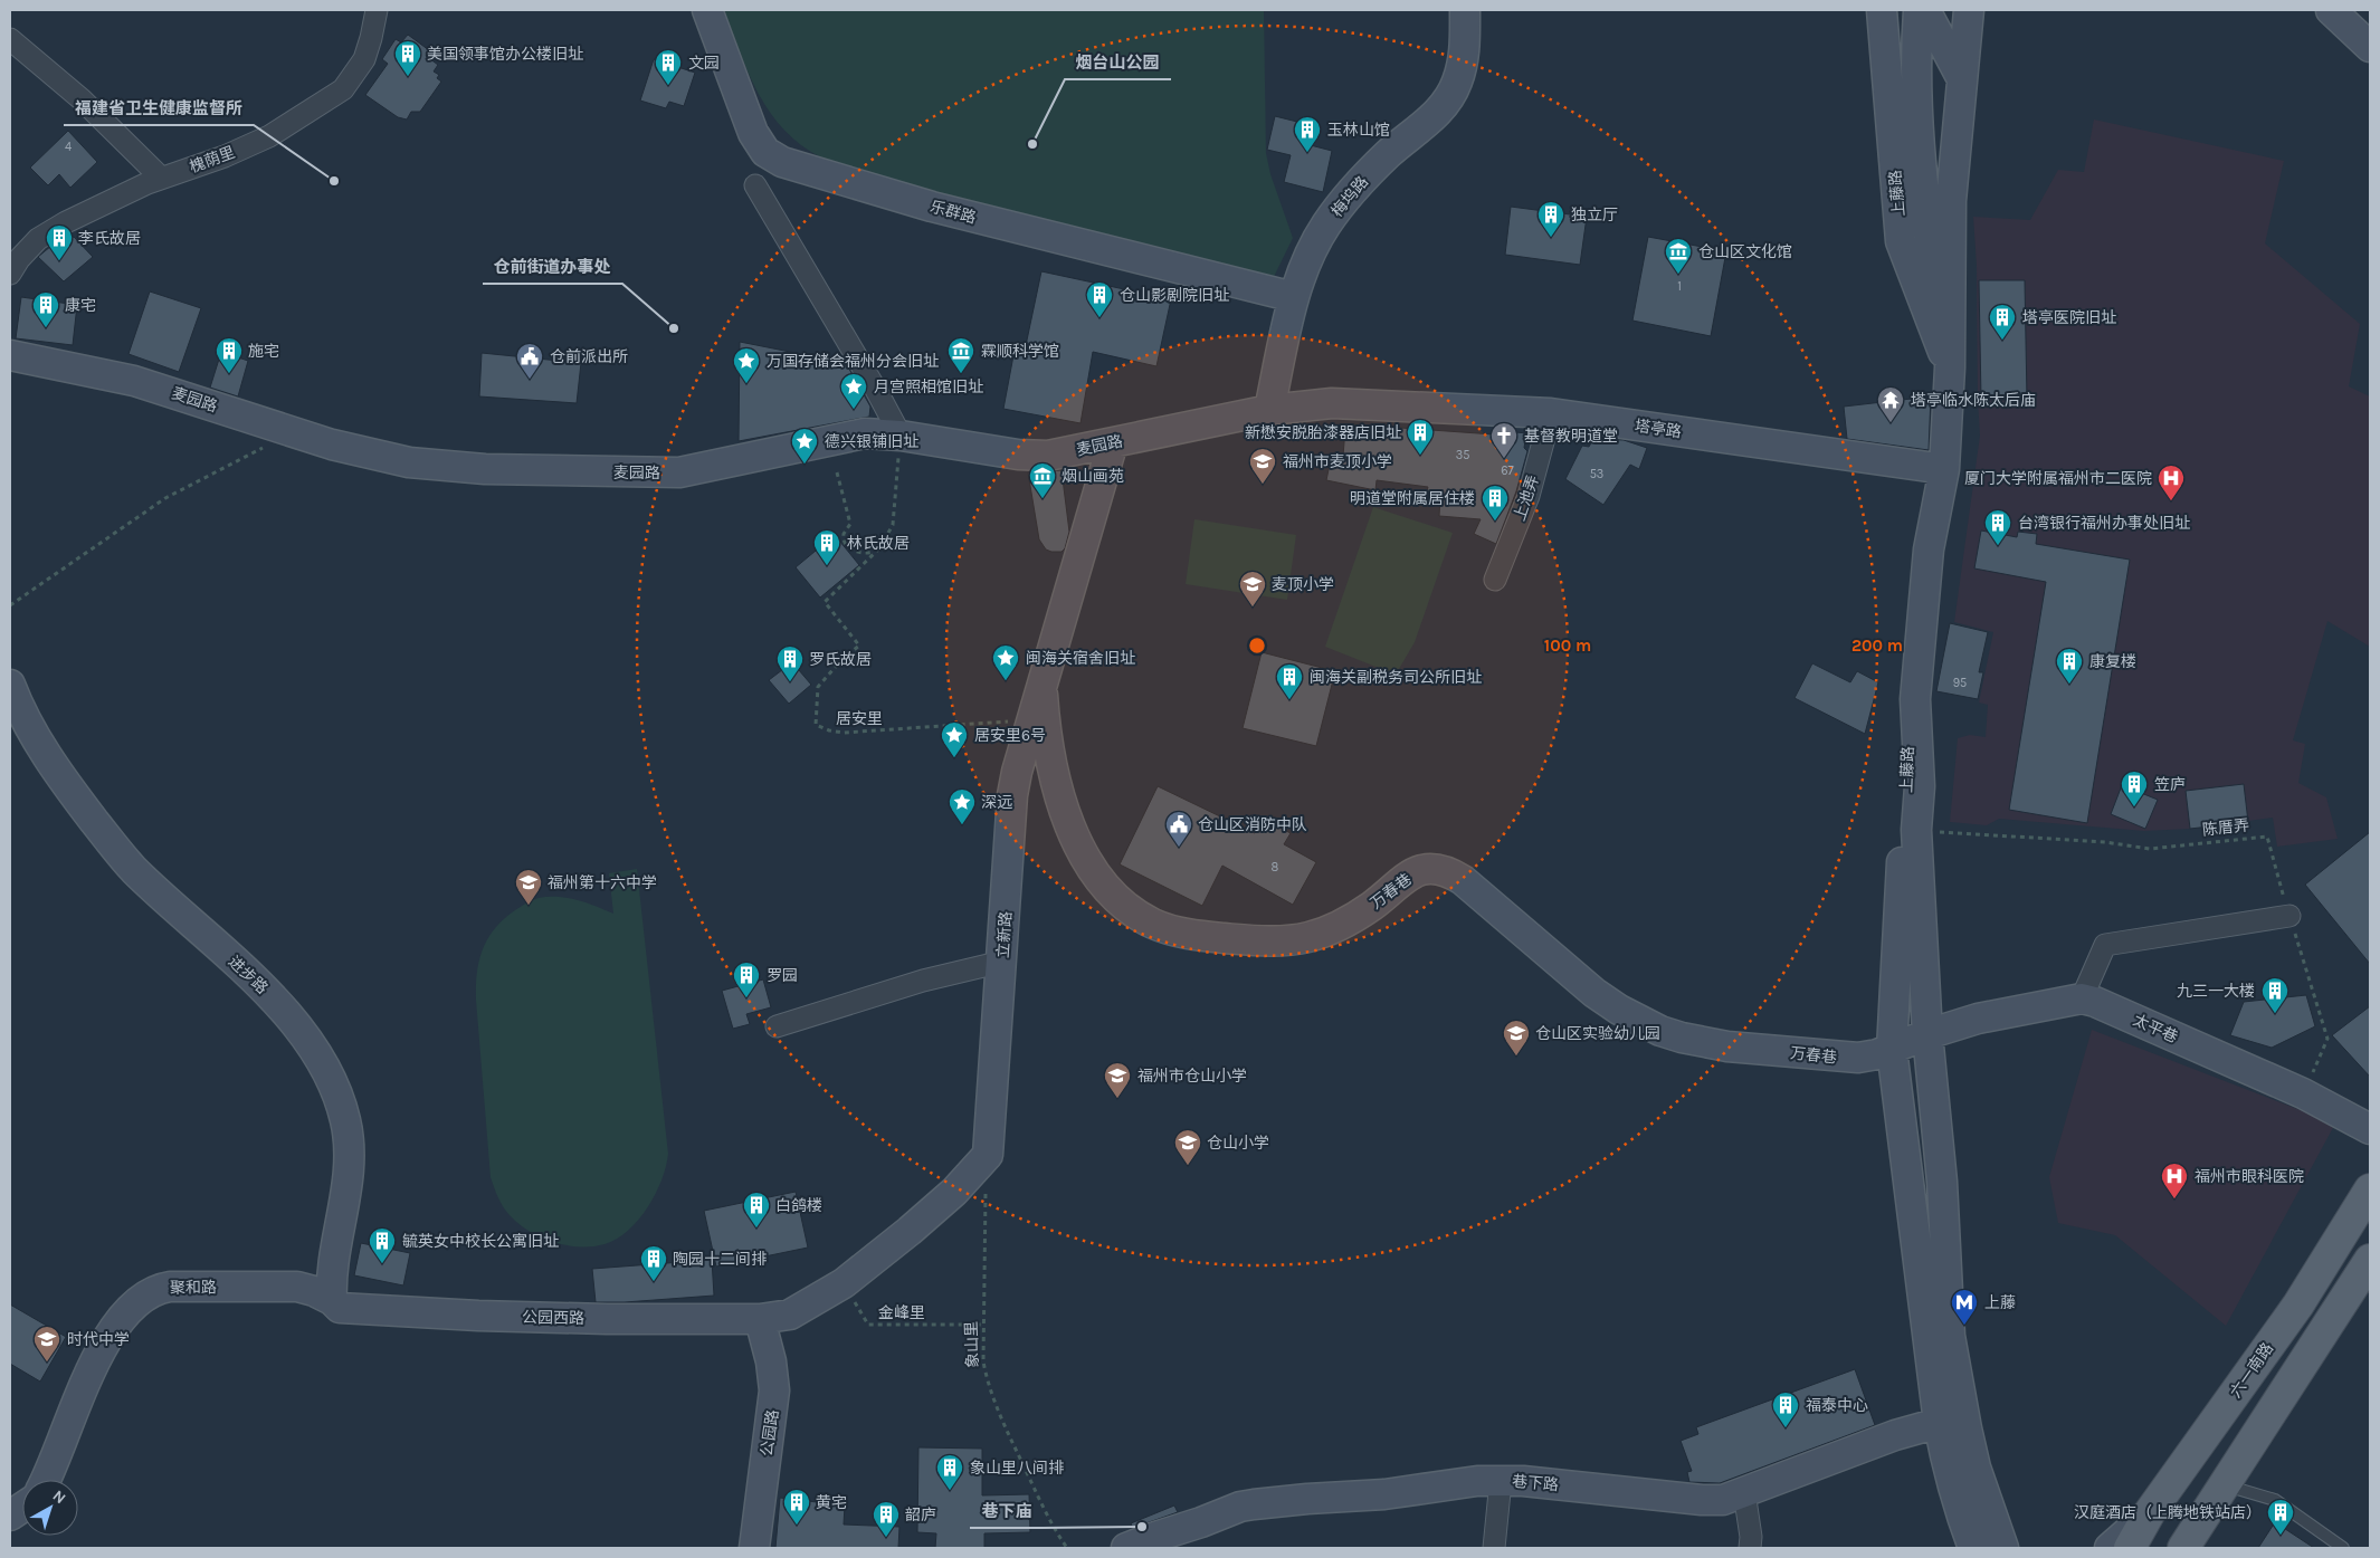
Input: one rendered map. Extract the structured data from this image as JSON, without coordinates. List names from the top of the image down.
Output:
{
  "streets": {
    "main road": ["六一南路"],
    "street": [
      "槐荫里",
      "上藤路",
      "梅坞路",
      "乐群路",
      "麦园路",
      "塔亭路",
      "上池弄",
      "万春巷",
      "立新路",
      "进步路",
      "太平巷",
      "聚和路",
      "公园西路",
      "公园路",
      "巷下路"
    ],
    "path": [
      "居安里",
      "陈厝弄",
      "金峰里",
      "象山里"
    ]
  },
  "crossings": [
    ["上藤路", "塔亭路"],
    ["上藤路", "万春巷"],
    ["上藤路", "巷下路"],
    ["梅坞路", "乐群路"],
    ["梅坞路", "麦园路"],
    ["梅坞路", "塔亭路"],
    ["麦园路", "塔亭路"],
    ["麦园路", "立新路"],
    ["塔亭路", "上池弄"],
    ["居安里", "立新路"],
    ["陈厝弄", "太平巷"],
    ["万春巷", "立新路"],
    ["万春巷", "太平巷"],
    ["立新路", "象山里"],
    ["进步路", "聚和路"],
    ["进步路", "公园西路"],
    ["聚和路", "公园西路"],
    ["金峰里", "象山里"],
    ["公园西路", "公园路"]
  ],
  "places": {
    "building": [
      "美国领事馆办公楼旧址",
      "文园",
      "玉林山馆",
      "独立厅",
      "李氏故居",
      "仓山影剧院旧址",
      "康宅",
      "塔亭医院旧址",
      "施宅",
      "新懋安脱胎漆器店旧址",
      "明道堂附属居住楼",
      "台湾银行福州办事处旧址",
      "林氏故居",
      "罗氏故居",
      "康复楼",
      "闽海关副税务司公所旧址",
      "笠庐",
      "罗园",
      "九三一大楼",
      "白鸽楼",
      "毓英女中校长公寓旧址",
      "陶园十二间排",
      "福泰中心",
      "象山里八间排",
      "黄宅",
      "汉庭酒店（上腾地铁站店）",
      "韶庐"
    ],
    "other": [
      "烟台山公园",
      "福建省卫生健康监督所",
      "仓前街道办事处",
      "巷下庙"
    ],
    "museum": ["仓山区文化馆", "霖顺科学馆", "烟山画苑"],
    "public building": ["仓前派出所", "仓山区消防中队"],
    "place": [
      "万国存储会福州分会旧址",
      "月宫照相馆旧址",
      "德兴银铺旧址",
      "闽海关宿舍旧址",
      "居安里6号",
      "深远"
    ],
    "temple": ["塔亭临水陈太后庙"],
    "church": ["基督教明道堂"],
    "school or university": [
      "福州市麦顶小学",
      "麦顶小学",
      "福州第十六中学",
      "仓山区实验幼儿园",
      "福州市仓山小学",
      "仓山小学",
      "时代中学"
    ],
    "hospital": ["厦门大学附属福州市二医院", "福州市眼科医院"],
    "metro station": ["上藤"]
  },
  "house_numbers": [
    "4",
    "1",
    "35",
    "67",
    "53",
    "95",
    "8"
  ],
  "north": "top right",
  "rings": ["100 m", "200 m"]
}
